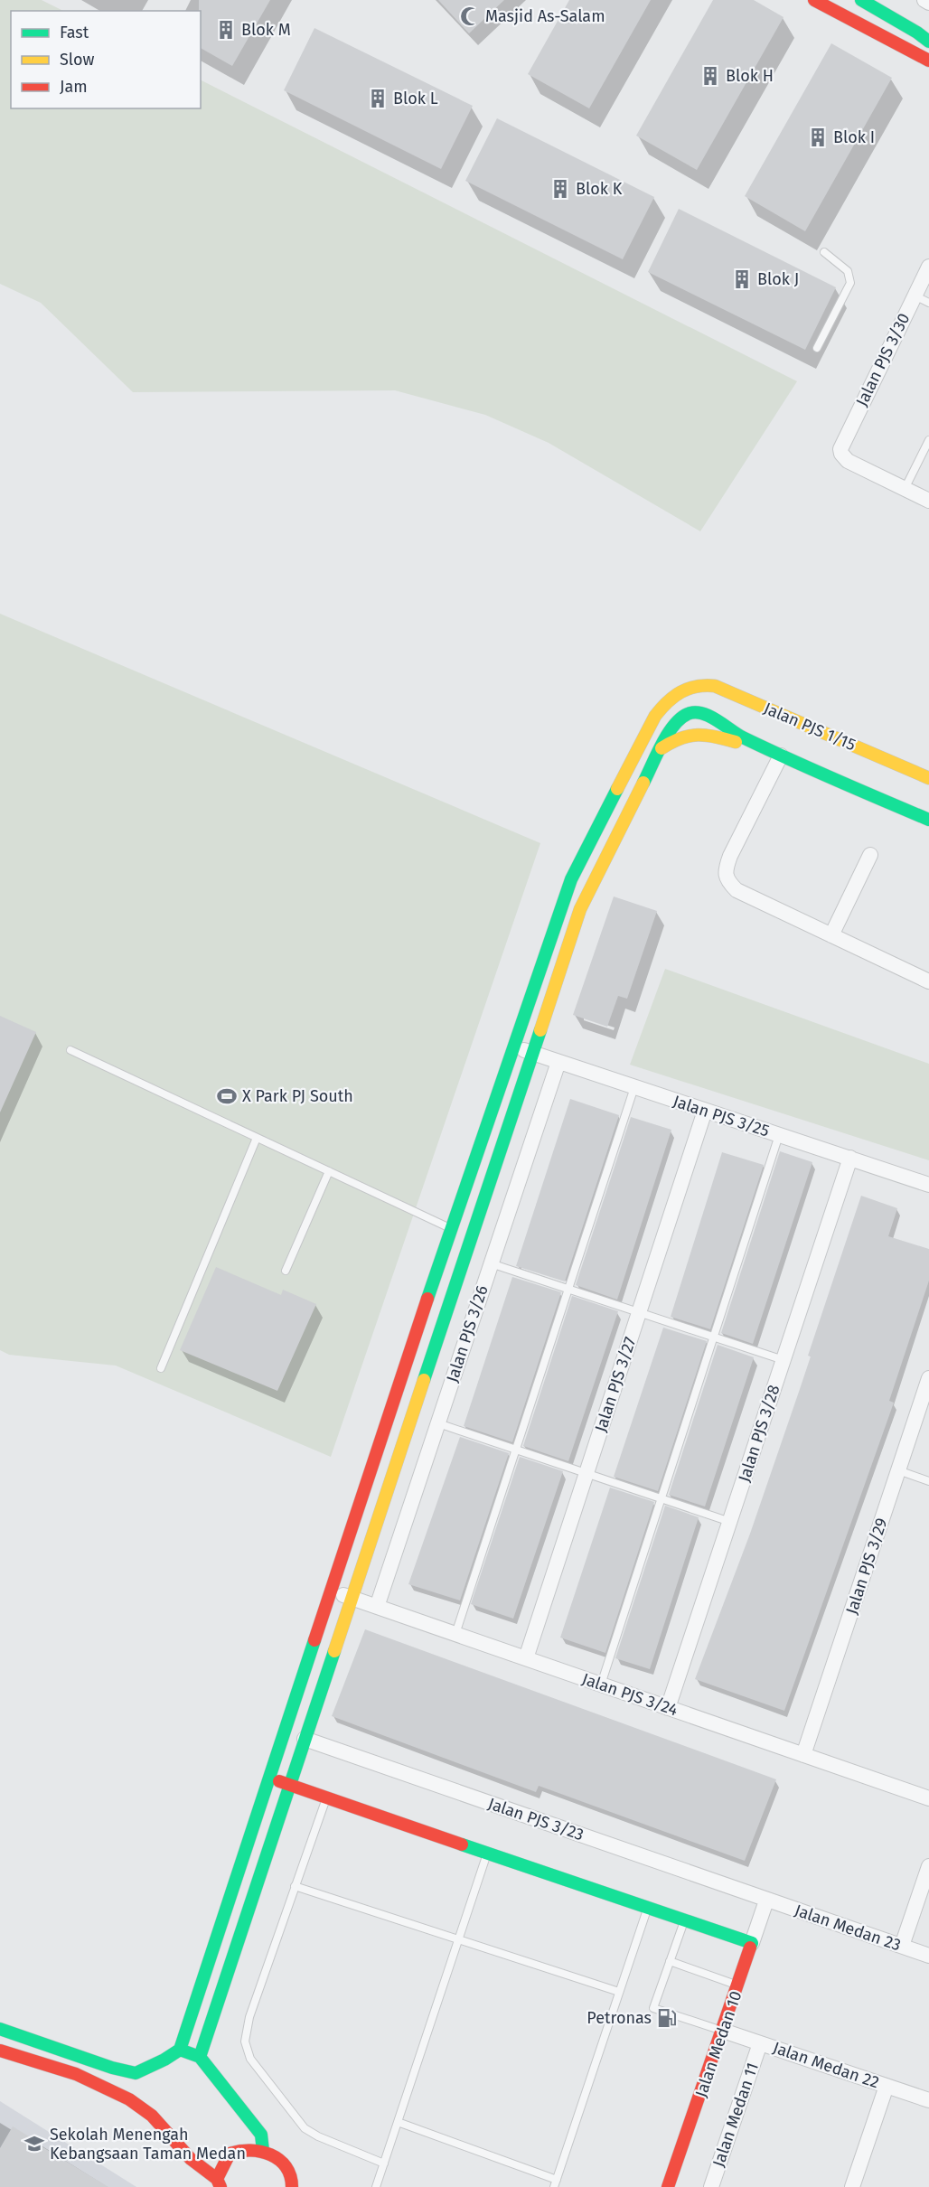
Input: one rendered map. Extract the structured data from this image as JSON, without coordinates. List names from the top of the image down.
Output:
{
  "streets": {
    "main road": ["Jalan PJS 1/15", "Jalan Medan 10"],
    "street": [
      "Jalan PJS 3/30",
      "Jalan PJS 3/25",
      "Jalan PJS 3/26",
      "Jalan PJS 3/27",
      "Jalan PJS 3/28",
      "Jalan PJS 3/29",
      "Jalan PJS 3/24",
      "Jalan PJS 3/23",
      "Jalan Medan 23",
      "Jalan Medan 22",
      "Jalan Medan 11"
    ]
  },
  "crossings": [
    ["Jalan PJS 3/25", "Jalan PJS 3/26"],
    ["Jalan PJS 3/25", "Jalan PJS 3/27"],
    ["Jalan PJS 3/25", "Jalan PJS 3/28"],
    ["Jalan PJS 3/26", "Jalan PJS 3/24"],
    ["Jalan PJS 3/27", "Jalan PJS 3/24"],
    ["Jalan PJS 3/28", "Jalan PJS 3/24"],
    ["Jalan PJS 3/29", "Jalan PJS 3/24"],
    ["Jalan PJS 3/23", "Jalan Medan 23"],
    ["Jalan PJS 3/23", "Jalan Medan 10"],
    ["Jalan Medan 23", "Jalan Medan 10"],
    ["Jalan Medan 10", "Jalan Medan 22"],
    ["Jalan Medan 22", "Jalan Medan 11"]
  ],
  "places": {
    "mosque": ["Masjid As-Salam"],
    "building": [
      "Blok M",
      "Blok H",
      "Blok L",
      "Blok I",
      "Blok K",
      "Blok J"
    ],
    "sports": ["X Park PJ South"],
    "fuel station": ["Petronas"],
    "school or university": ["Sekolah Menengah Kebangsaan Taman Medan"]
  },
  "legend": ["Fast", "Slow", "Jam"]
}
